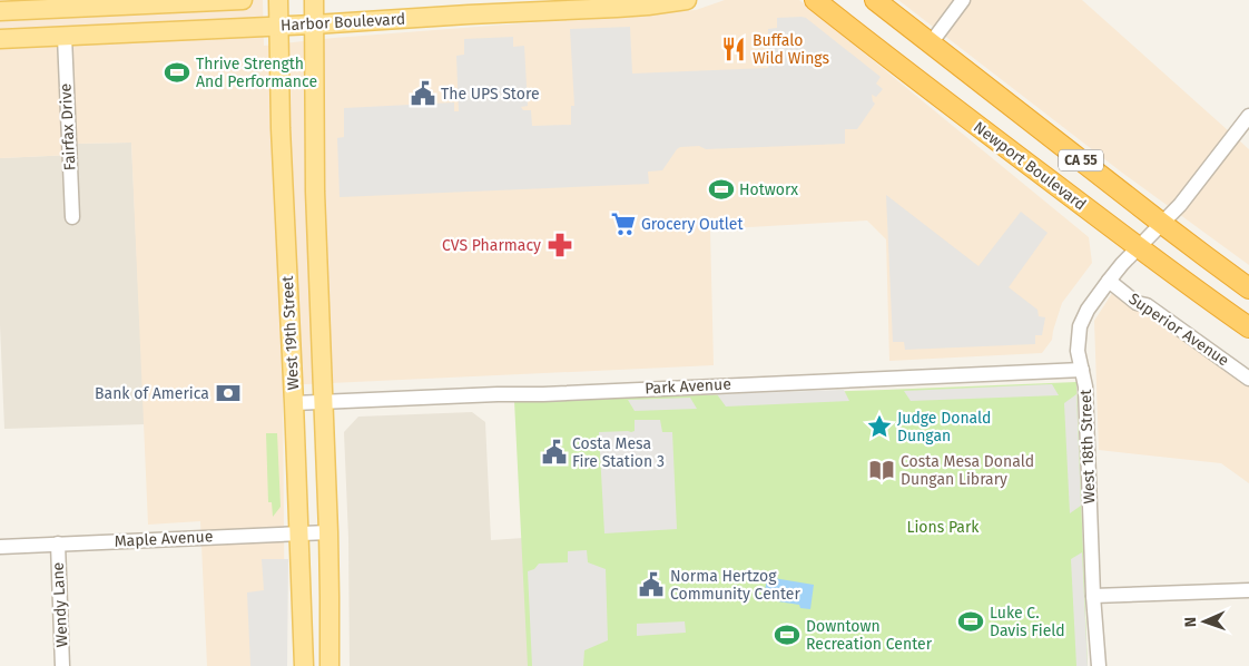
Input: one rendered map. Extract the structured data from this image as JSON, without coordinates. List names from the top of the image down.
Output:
{
  "streets": {
    "highway": ["CA 55", "Newport Boulevard"],
    "main road": ["Harbor Boulevard", "West 19th Street"],
    "street": [
      "Fairfax Drive",
      "Superior Avenue",
      "Park Avenue",
      "West 18th Street",
      "Maple Avenue",
      "Wendy Lane"
    ]
  },
  "crossings": [
    ["Harbor Boulevard", "Fairfax Drive"],
    ["Harbor Boulevard", "West 19th Street"],
    ["CA 55", "West 18th Street"],
    ["Newport Boulevard", "West 18th Street"],
    ["Superior Avenue", "West 18th Street"],
    ["West 19th Street", "Park Avenue"],
    ["West 19th Street", "Maple Avenue"],
    ["Park Avenue", "West 18th Street"],
    ["Maple Avenue", "Wendy Lane"]
  ],
  "parks": ["Lions Park"],
  "places": {
    "restaurant": ["Buffalo Wild Wings"],
    "sports": [
      "Thrive Strength And Performance",
      "Hotworx",
      "Luke C. Davis Field",
      "Downtown Recreation Center"
    ],
    "public building": ["The UPS Store", "Costa Mesa Fire Station 3", "Norma Hertzog Community Center"],
    "supermarket": ["Grocery Outlet"],
    "pharmacy": ["CVS Pharmacy"],
    "bank": ["Bank of America"],
    "place": ["Judge Donald Dungan"],
    "library": ["Costa Mesa Donald Dungan Library"]
  },
  "north": "left"
}
